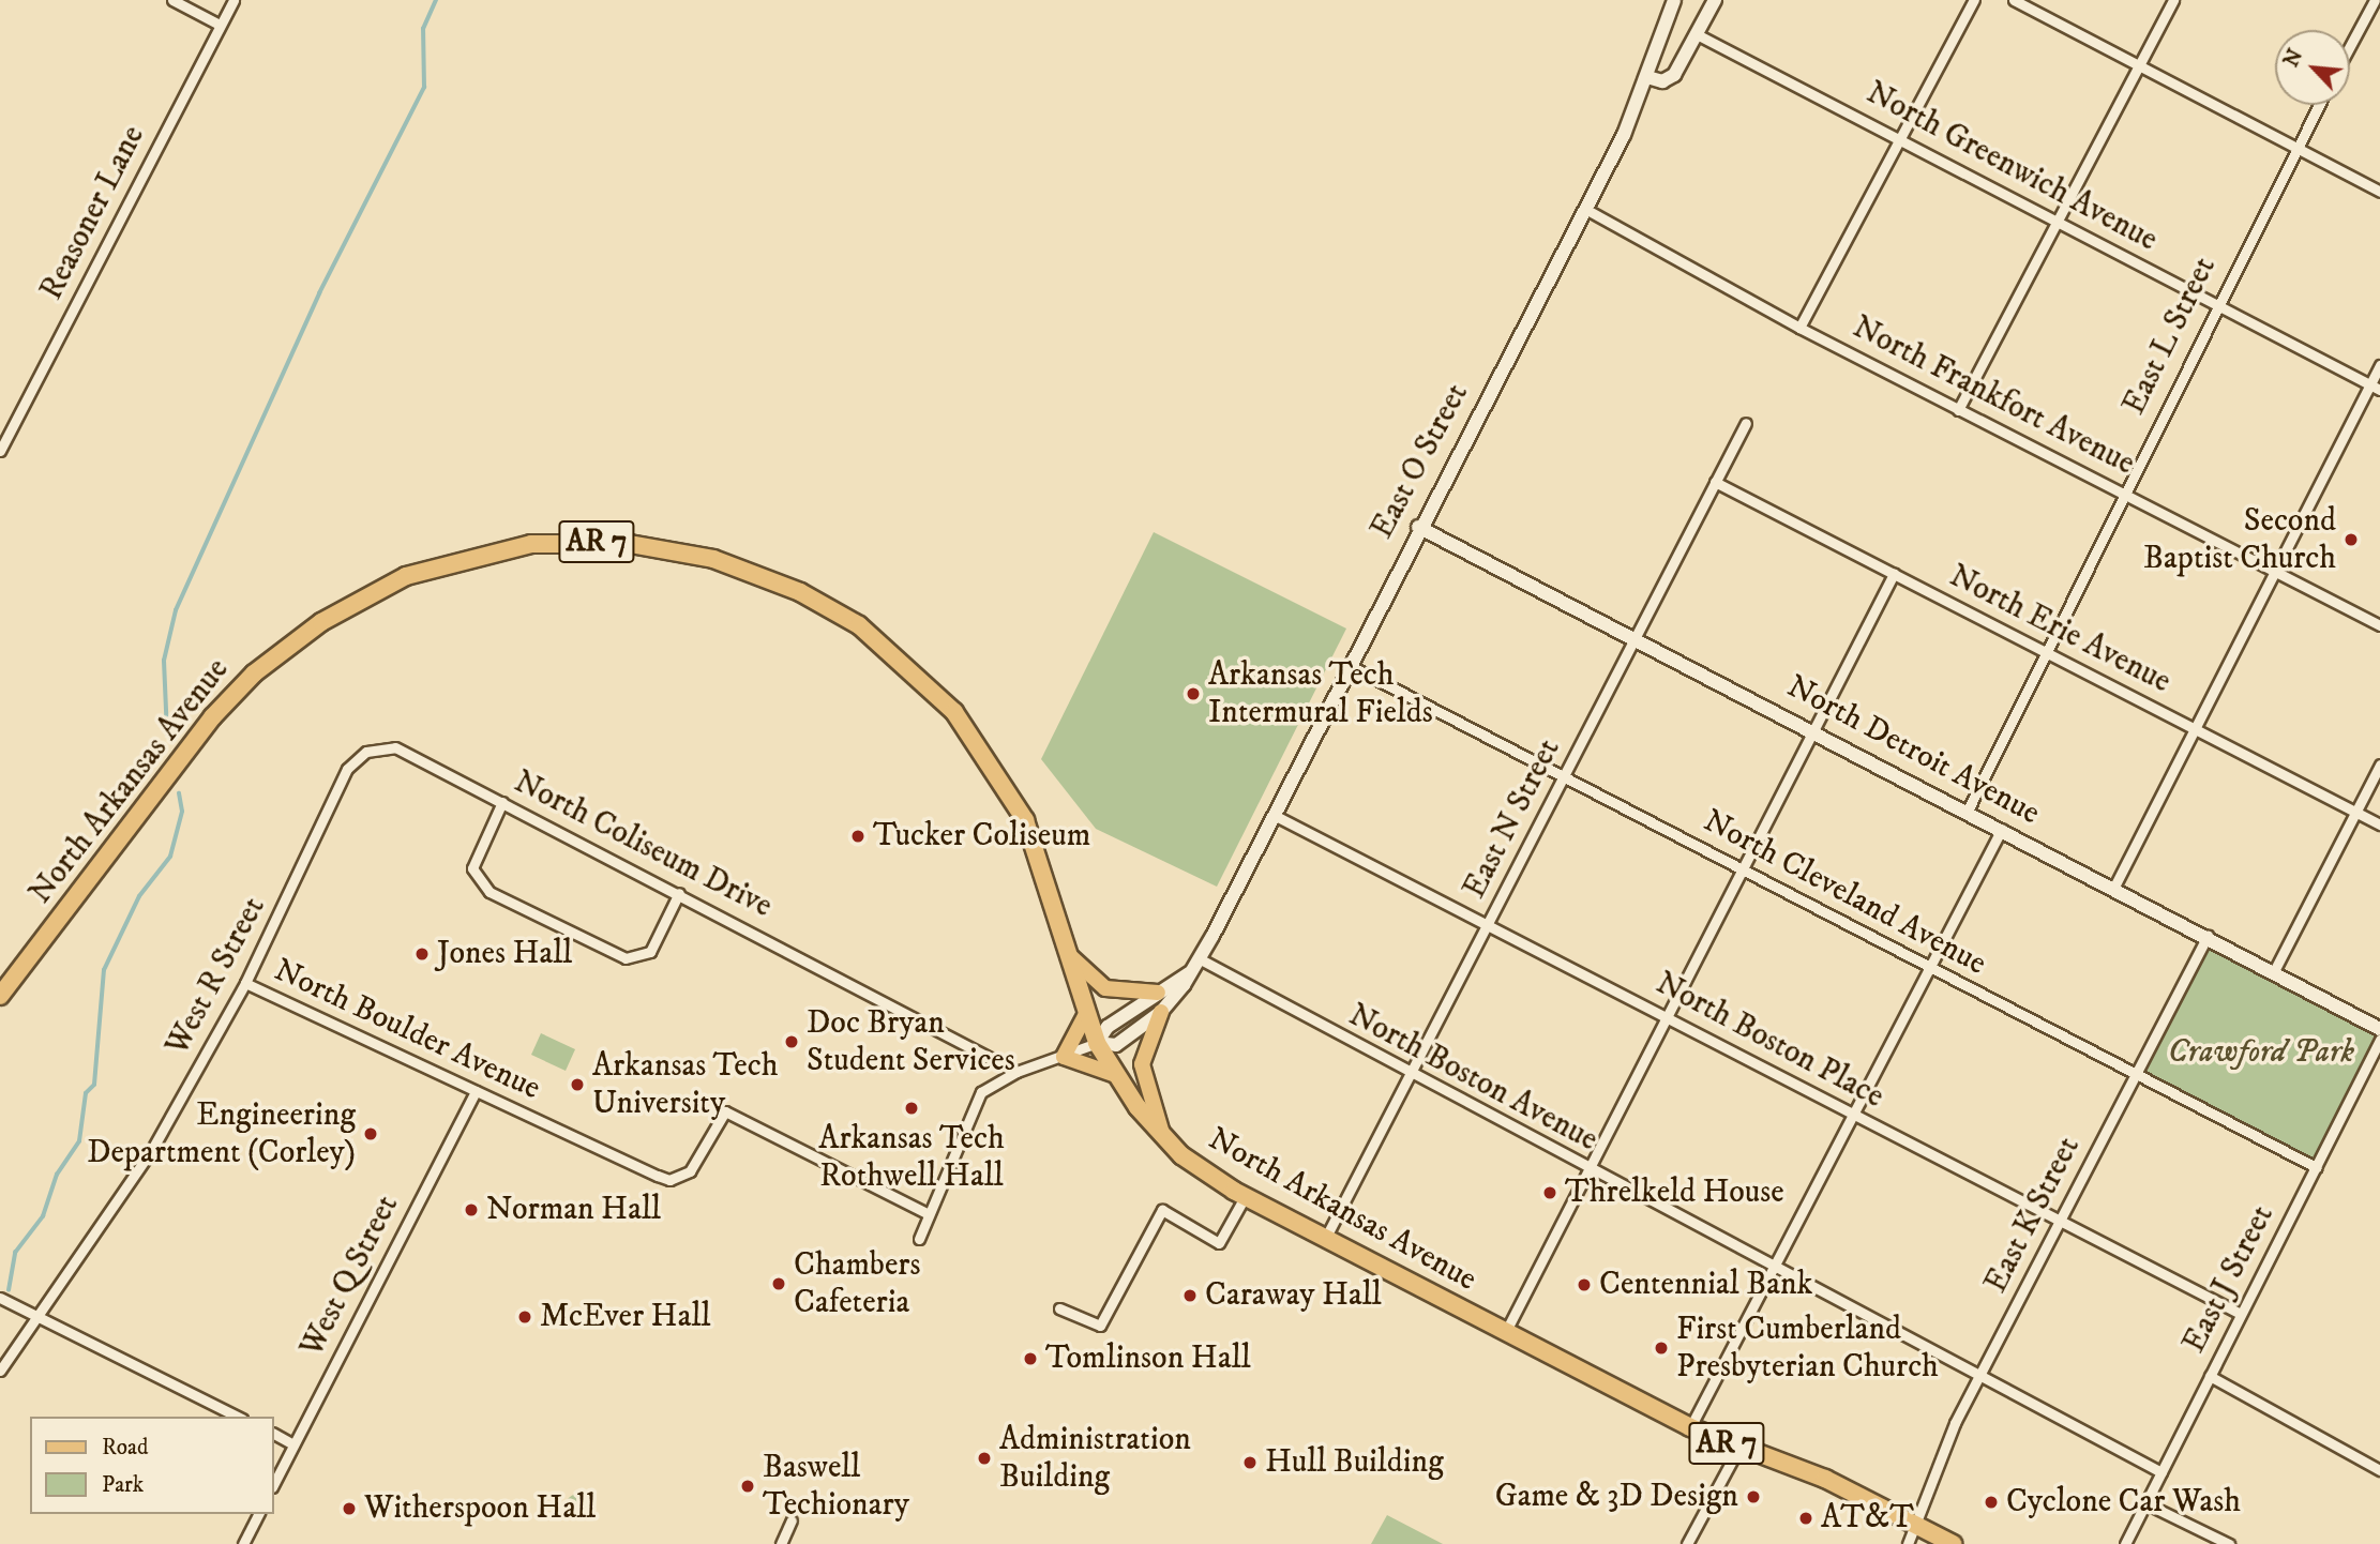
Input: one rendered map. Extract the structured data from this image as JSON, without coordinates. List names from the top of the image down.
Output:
{
  "streets": {
    "highway": ["AR 7", "North Arkansas Avenue"],
    "street": [
      "North Greenwich Avenue",
      "Reasoner Lane",
      "East L Street",
      "North Frankfort Avenue",
      "East O Street",
      "North Erie Avenue",
      "North Detroit Avenue",
      "East N Street",
      "North Coliseum Drive",
      "North Cleveland Avenue",
      "West R Street",
      "North Boulder Avenue",
      "North Boston Place",
      "North Boston Avenue",
      "East K Street",
      "West Q Street",
      "East J Street"
    ]
  },
  "crossings": [
    ["North Greenwich Avenue", "East L Street"],
    ["East L Street", "North Frankfort Avenue"],
    ["East L Street", "North Erie Avenue"],
    ["East L Street", "North Detroit Avenue"],
    ["North Frankfort Avenue", "East O Street"],
    ["East O Street", "North Detroit Avenue"],
    ["East O Street", "North Arkansas Avenue"],
    ["East O Street", "North Cleveland Avenue"],
    ["East O Street", "North Boston Place"],
    ["East O Street", "North Boston Avenue"],
    ["North Erie Avenue", "East N Street"],
    ["North Detroit Avenue", "East N Street"],
    ["North Detroit Avenue", "East K Street"],
    ["North Arkansas Avenue", "East N Street"],
    ["North Arkansas Avenue", "East K Street"],
    ["East N Street", "North Cleveland Avenue"],
    ["East N Street", "North Boston Place"],
    ["East N Street", "North Boston Avenue"],
    ["North Coliseum Drive", "West R Street"],
    ["North Cleveland Avenue", "East K Street"],
    ["North Cleveland Avenue", "East J Street"],
    ["West R Street", "North Boulder Avenue"],
    ["North Boulder Avenue", "West Q Street"],
    ["North Boston Place", "East K Street"],
    ["North Boston Place", "East J Street"],
    ["North Boston Avenue", "East K Street"],
    ["North Boston Avenue", "East J Street"]
  ],
  "parks": ["Crawford Park"],
  "places": [
    "Second Baptist Church",
    "Arkansas Tech Intermural Fields",
    "Tucker Coliseum",
    "Jones Hall",
    "Doc Bryan Student Services",
    "Arkansas Tech University",
    "Arkansas Tech Rothwell Hall",
    "Engineering Department (Corley)",
    "Threlkeld House",
    "Norman Hall",
    "Chambers Cafeteria",
    "Centennial Bank",
    "Caraway Hall",
    "McEver Hall",
    "First Cumberland Presbyterian Church",
    "Tomlinson Hall",
    "Administration Building",
    "Hull Building",
    "Baswell Techionary",
    "Game & 3D Design",
    "Cyclone Car Wash",
    "Witherspoon Hall",
    "AT&T"
  ],
  "legend": ["Road", "Park"],
  "north": "top left"
}
